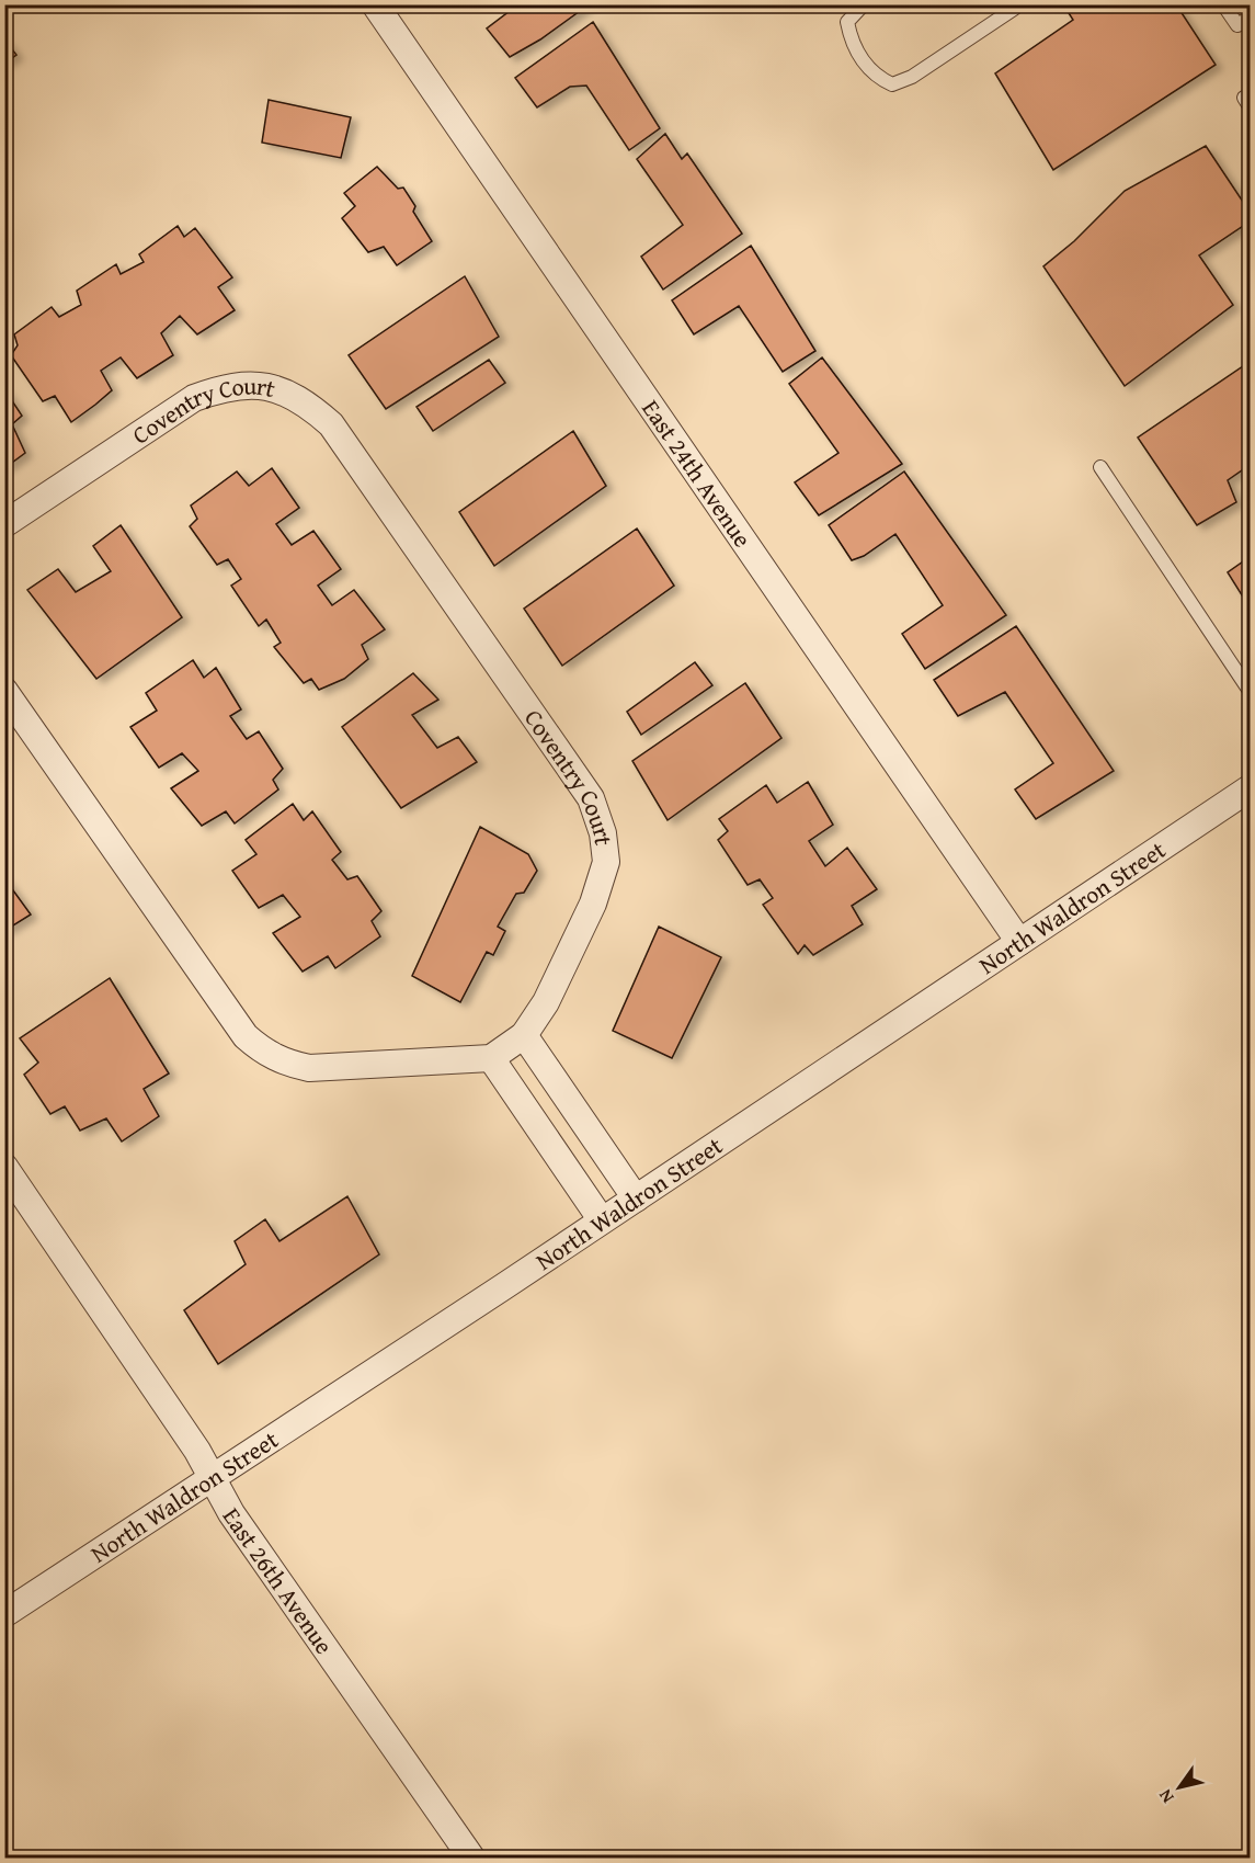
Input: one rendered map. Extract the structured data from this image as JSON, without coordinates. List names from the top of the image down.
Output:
{
  "streets": {
    "street": [
      "Coventry Court",
      "East 24th Avenue",
      "North Waldron Street",
      "East 26th Avenue"
    ]
  },
  "crossings": [
    ["East 24th Avenue", "North Waldron Street"],
    ["North Waldron Street", "East 26th Avenue"]
  ],
  "north": "bottom left"
}
